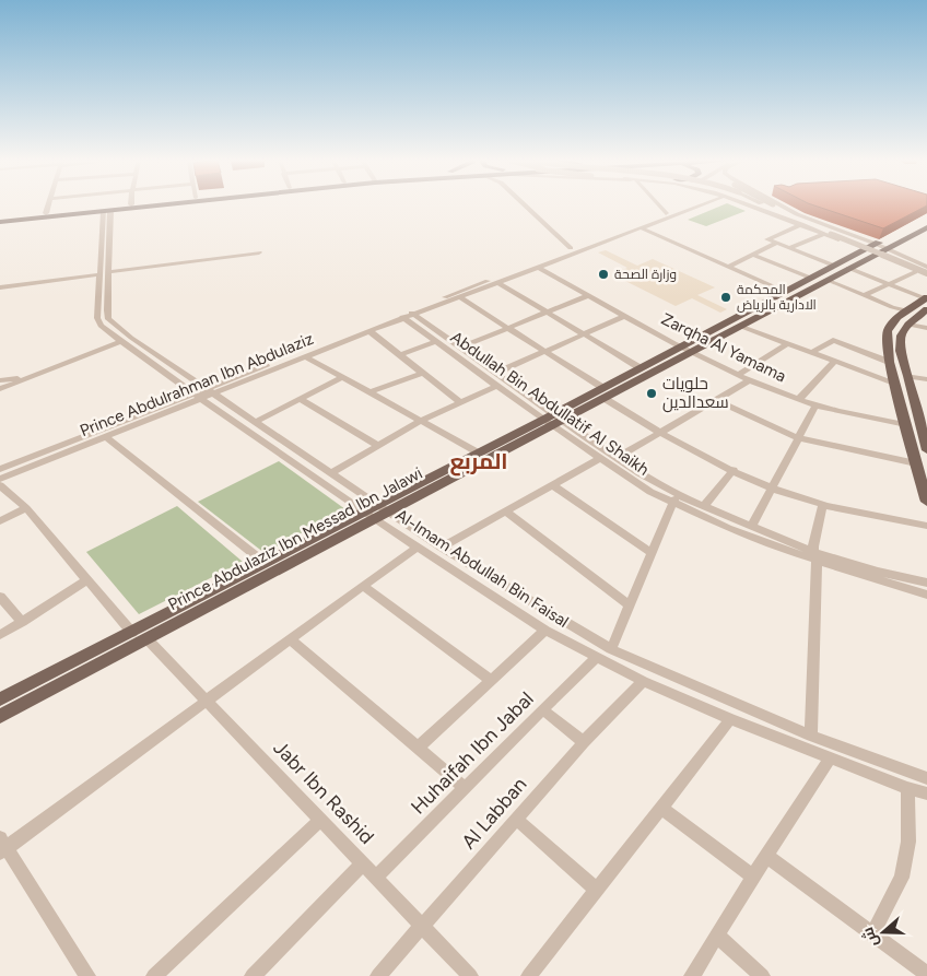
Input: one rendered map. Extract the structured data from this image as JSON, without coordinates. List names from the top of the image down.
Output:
{
  "streets": {
    "main road": ["Prince Abdulaziz Ibn Messad Ibn Jalawi"],
    "street": [
      "Zarqha Al Yamama",
      "Prince Abdulrahman Ibn Abdulaziz",
      "Abdullah Bin Abdullatif Al Shaikh",
      "Al-Imam Abdullah Bin Faisal",
      "Huhaifah Ibn Jabal",
      "Jabr Ibn Rashid",
      "Al Labban"
    ]
  },
  "crossings": [
    ["Zarqha Al Yamama", "Prince Abdulrahman Ibn Abdulaziz"],
    ["Zarqha Al Yamama", "Prince Abdulaziz Ibn Messad Ibn Jalawi"],
    ["Prince Abdulrahman Ibn Abdulaziz", "Abdullah Bin Abdullatif Al Shaikh"],
    ["Prince Abdulrahman Ibn Abdulaziz", "Al-Imam Abdullah Bin Faisal"],
    ["Abdullah Bin Abdullatif Al Shaikh", "Prince Abdulaziz Ibn Messad Ibn Jalawi"],
    ["Prince Abdulaziz Ibn Messad Ibn Jalawi", "Al-Imam Abdullah Bin Faisal"],
    ["Prince Abdulaziz Ibn Messad Ibn Jalawi", "Jabr Ibn Rashid"],
    ["Al-Imam Abdullah Bin Faisal", "Huhaifah Ibn Jabal"],
    ["Al-Imam Abdullah Bin Faisal", "Al Labban"],
    ["Huhaifah Ibn Jabal", "Jabr Ibn Rashid"],
    ["Jabr Ibn Rashid", "Al Labban"]
  ],
  "districts": ["المربع"],
  "places": ["وزارة الصحة", "المحكمة الادارية بالرياض", "حلويات سعدالدين"],
  "north": "left"
}
